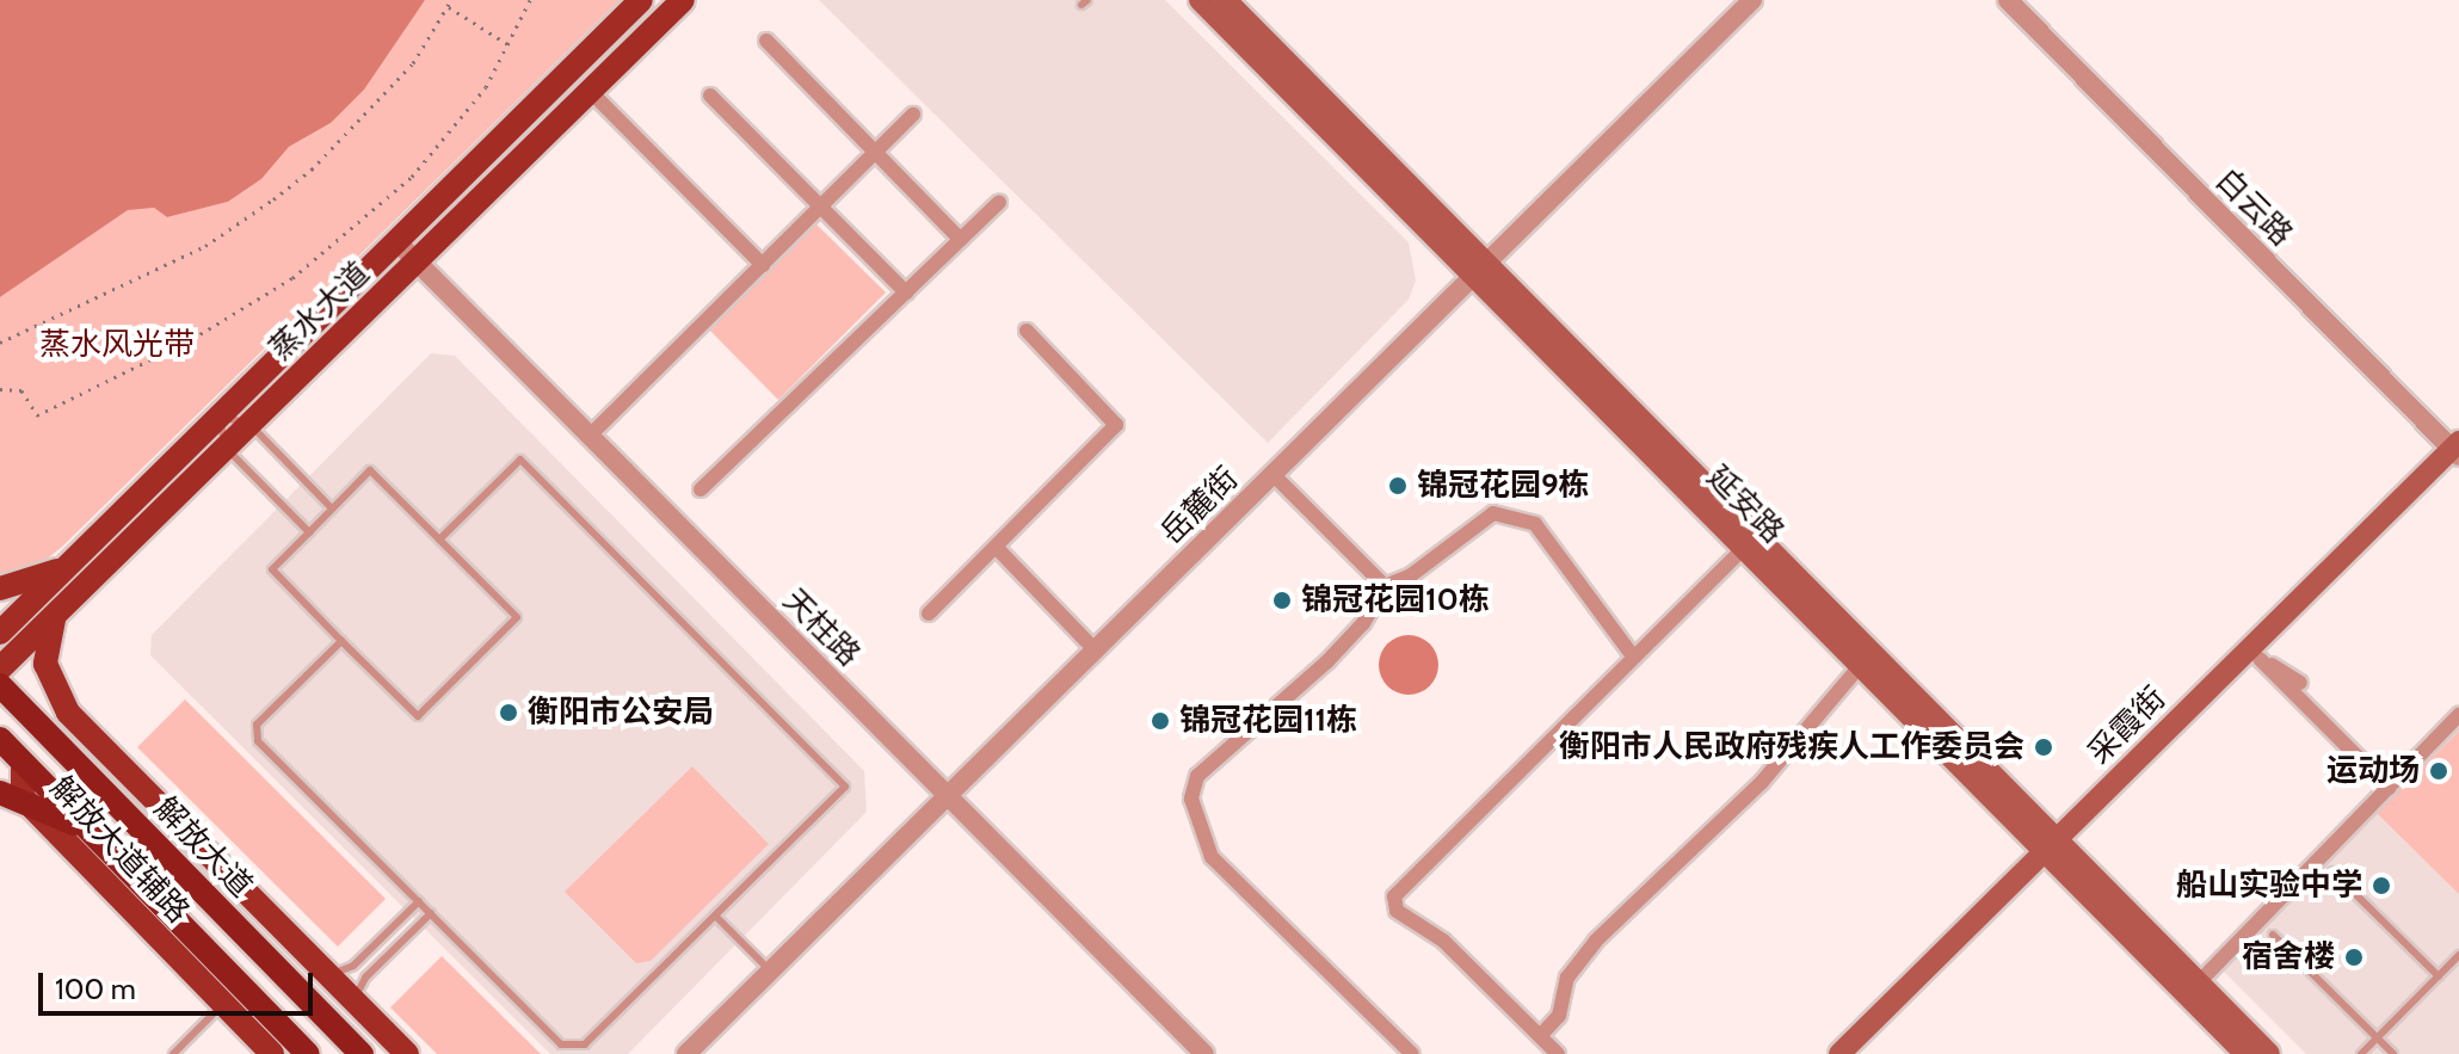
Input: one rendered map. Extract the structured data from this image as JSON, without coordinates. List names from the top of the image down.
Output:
{
  "streets": {
    "highway": ["解放大道"],
    "main road": [
      "蒸水大道",
      "延安路",
      "采霞街",
      "解放大道辅路"
    ],
    "street": ["白云路", "岳麓街", "天柱路"]
  },
  "crossings": [
    ["白云路", "采霞街"],
    ["蒸水大道", "天柱路"],
    ["蒸水大道", "解放大道辅路"],
    ["延安路", "岳麓街"],
    ["延安路", "采霞街"],
    ["岳麓街", "天柱路"]
  ],
  "parks": ["蒸水风光带"],
  "places": [
    "锦冠花园9栋",
    "锦冠花园10栋",
    "衡阳市公安局",
    "锦冠花园11栋",
    "衡阳市人民政府残疾人工作委员会",
    "运动场",
    "船山实验中学",
    "宿舍楼"
  ],
  "scale_bar": "100 m"
}
